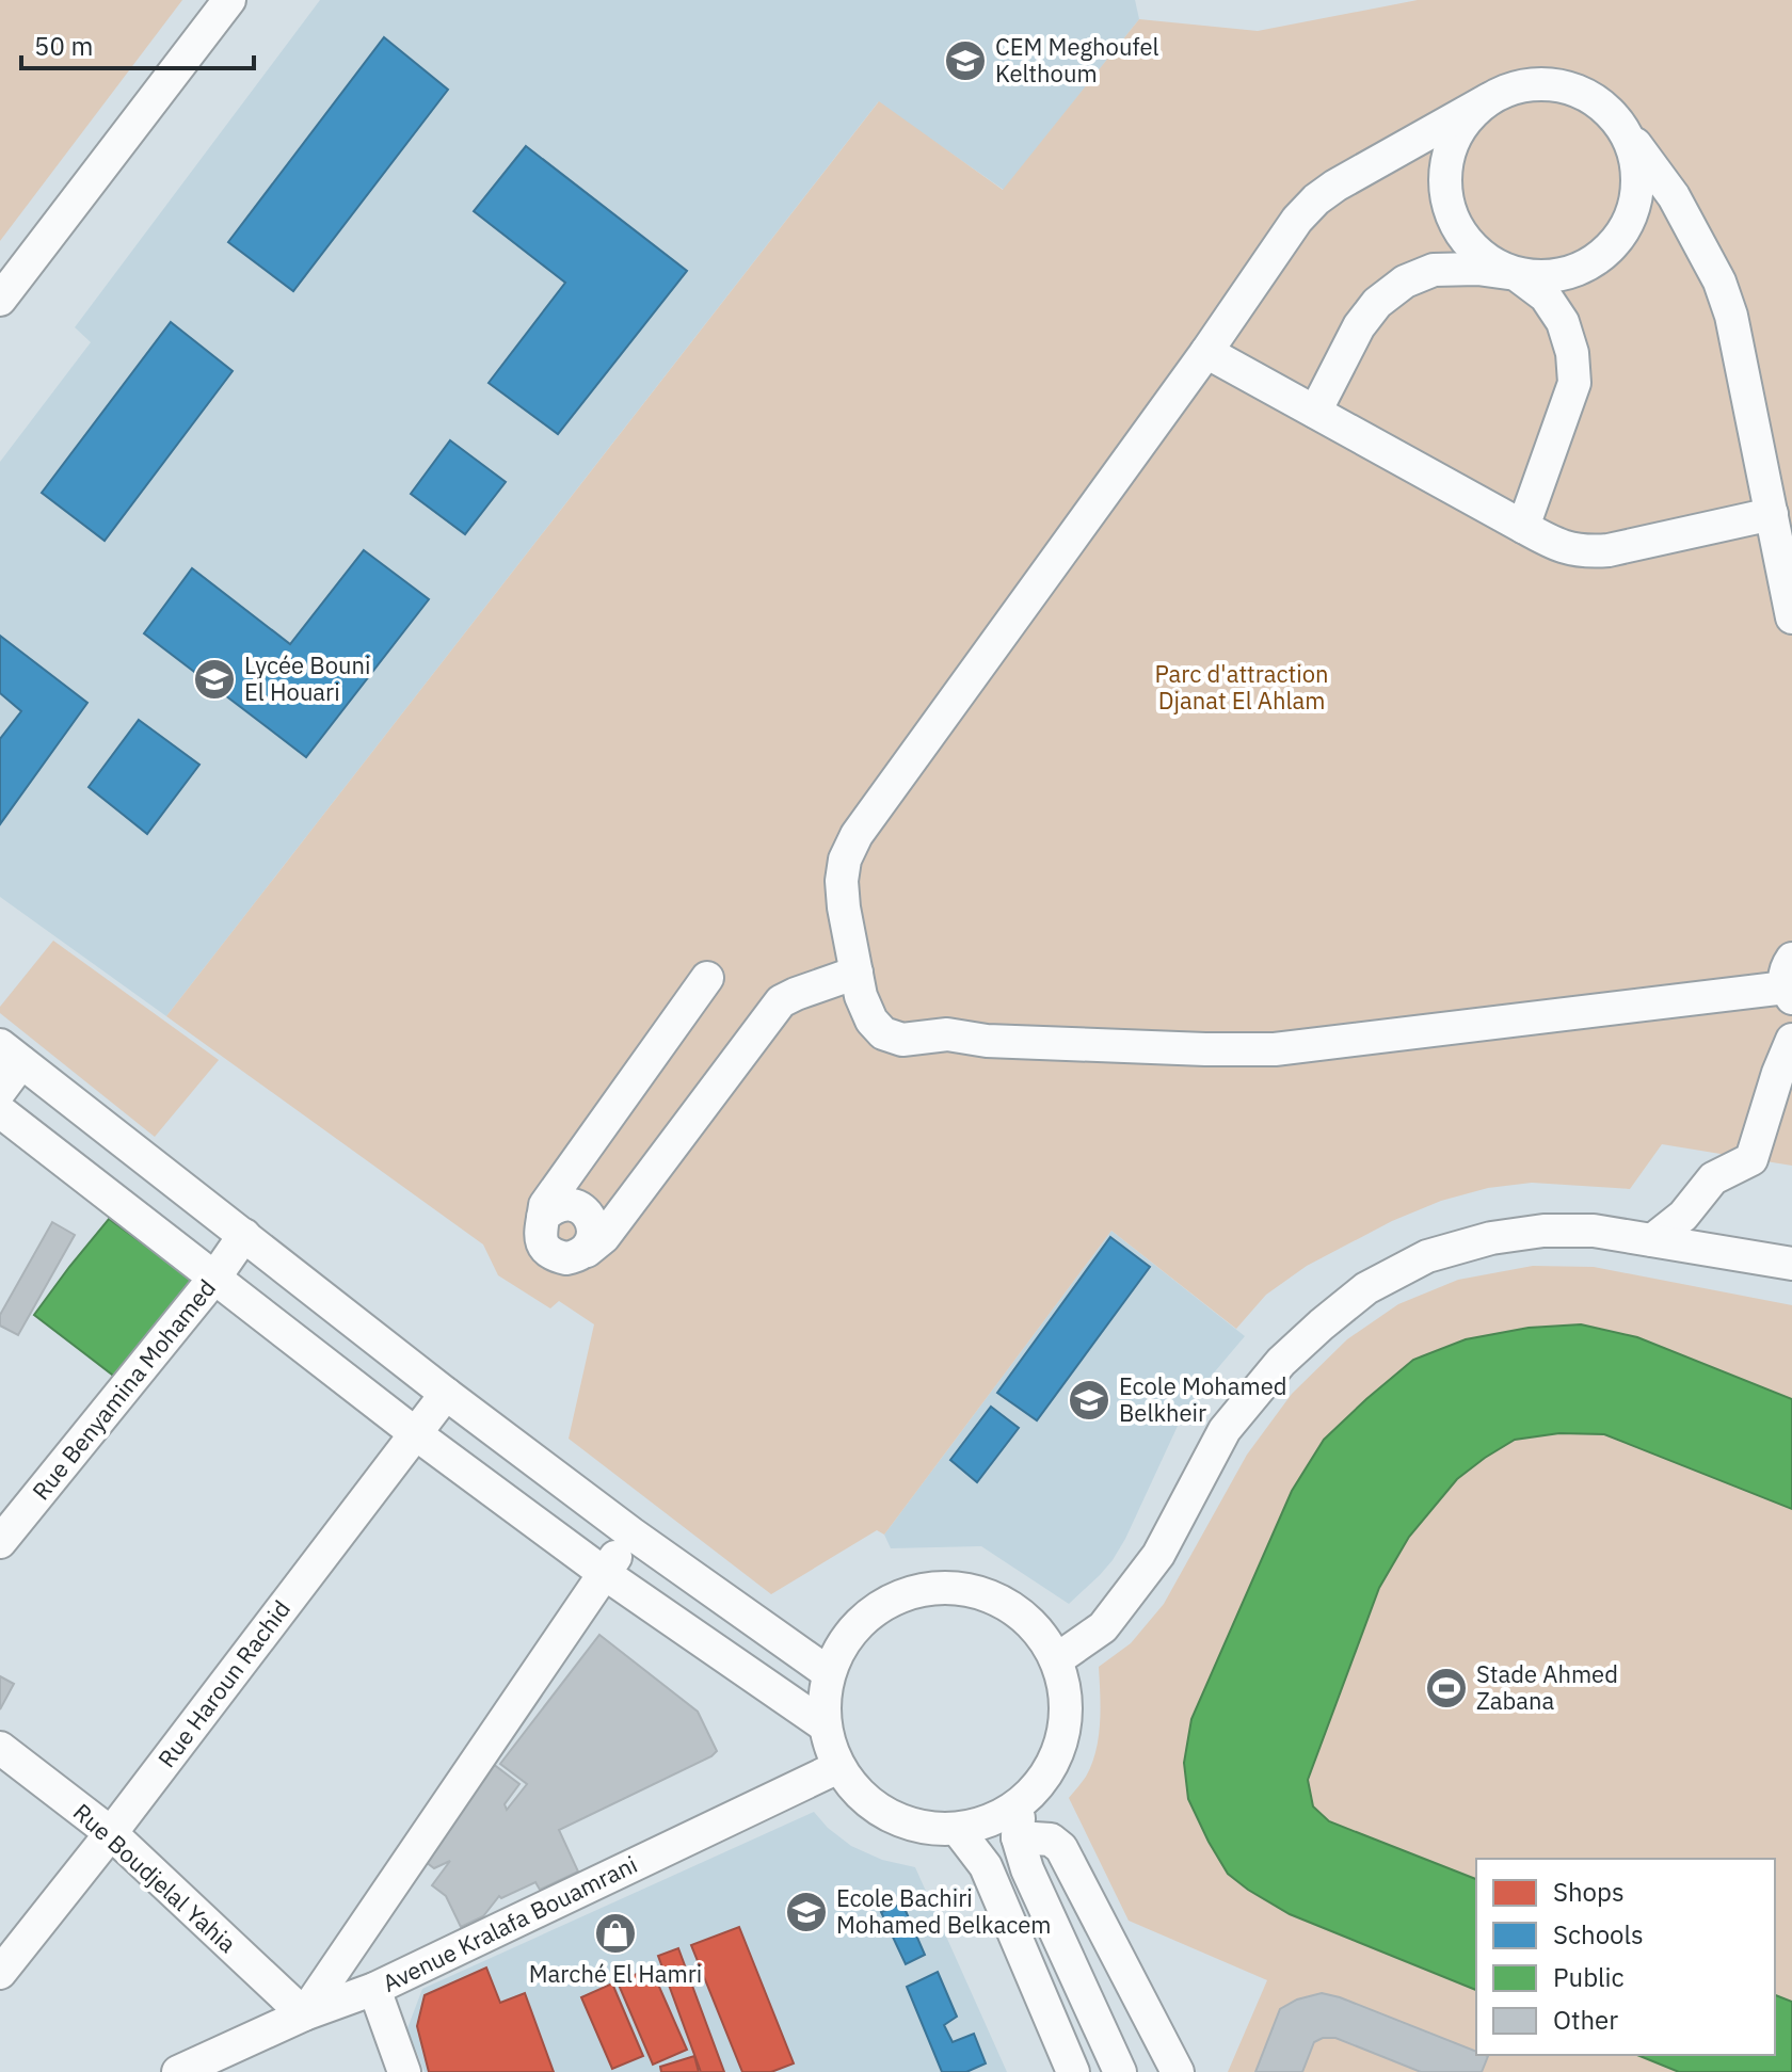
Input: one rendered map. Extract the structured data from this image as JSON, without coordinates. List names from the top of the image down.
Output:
{
  "streets": {
    "street": [
      "Rue Benyamina Mohamed",
      "Rue Haroun Rachid",
      "Rue Boudjelal Yahia",
      "Avenue Kralafa Bouamrani"
    ]
  },
  "crossings": [
    ["Rue Haroun Rachid", "Rue Boudjelal Yahia"],
    ["Rue Boudjelal Yahia", "Avenue Kralafa Bouamrani"]
  ],
  "parks": ["Parc d'attraction Djanat El Ahlam"],
  "places": {
    "school or university": [
      "CEM Meghoufel Kelthoum",
      "Lycée Bouni El Houari",
      "Ecole Mohamed Belkheir",
      "Ecole Bachiri Mohamed Belkacem"
    ],
    "sports": ["Stade Ahmed Zabana"],
    "shop": ["Marché El Hamri"]
  },
  "legend": [
    "Shops",
    "Schools",
    "Public",
    "Other"
  ],
  "scale_bar": "50 m"
}
